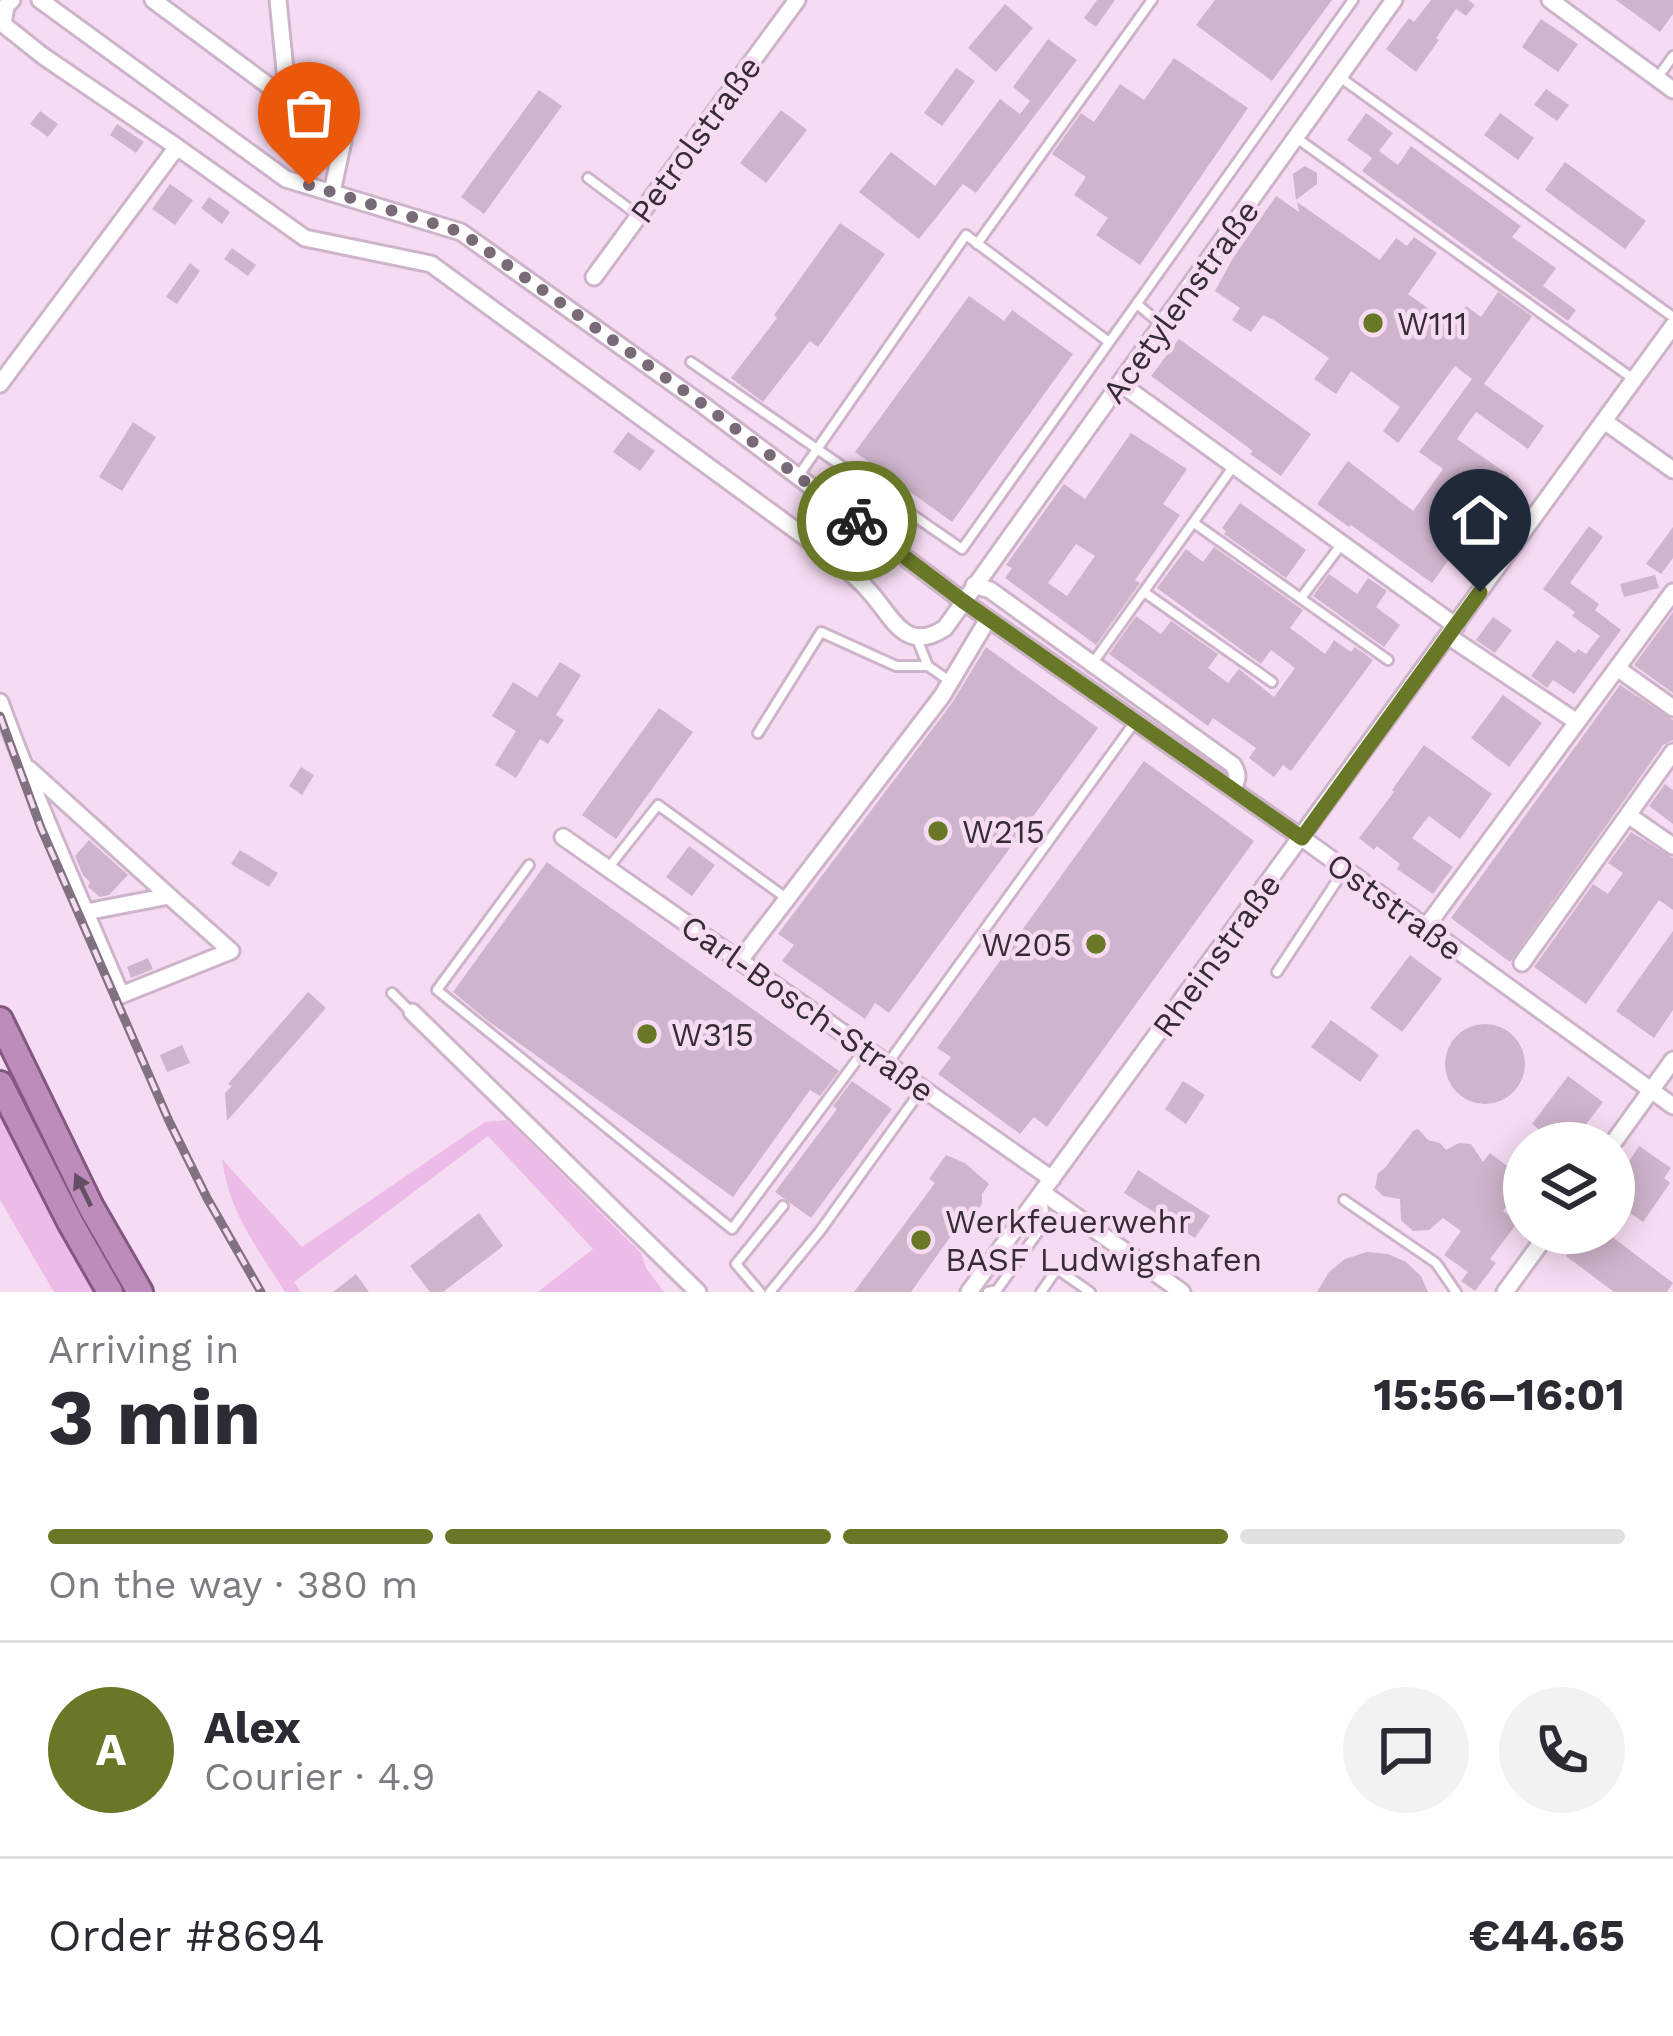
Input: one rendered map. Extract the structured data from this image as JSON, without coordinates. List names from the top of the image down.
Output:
{
  "streets": {
    "street": [
      "Petrolstraße",
      "Acetylenstraße",
      "Oststraße",
      "Rheinstraße",
      "Carl-Bosch-Straße"
    ]
  },
  "crossings": [
    ["Acetylenstraße", "Oststraße"],
    ["Oststraße", "Rheinstraße"],
    ["Rheinstraße", "Carl-Bosch-Straße"]
  ],
  "places": [
    "W111",
    "W215",
    "W205",
    "W315",
    "Werkfeuerwehr BASF Ludwigshafen"
  ],
  "page": {
    "heading": ["3 min", "Arriving in", "15:56–16:01"],
    "panel": [
      "Alex",
      "Courier · 4.9",
      "Order #8694",
      "€44.65"
    ],
    "bar": "On the way · 380 m",
    "round": "A"
  }
}
